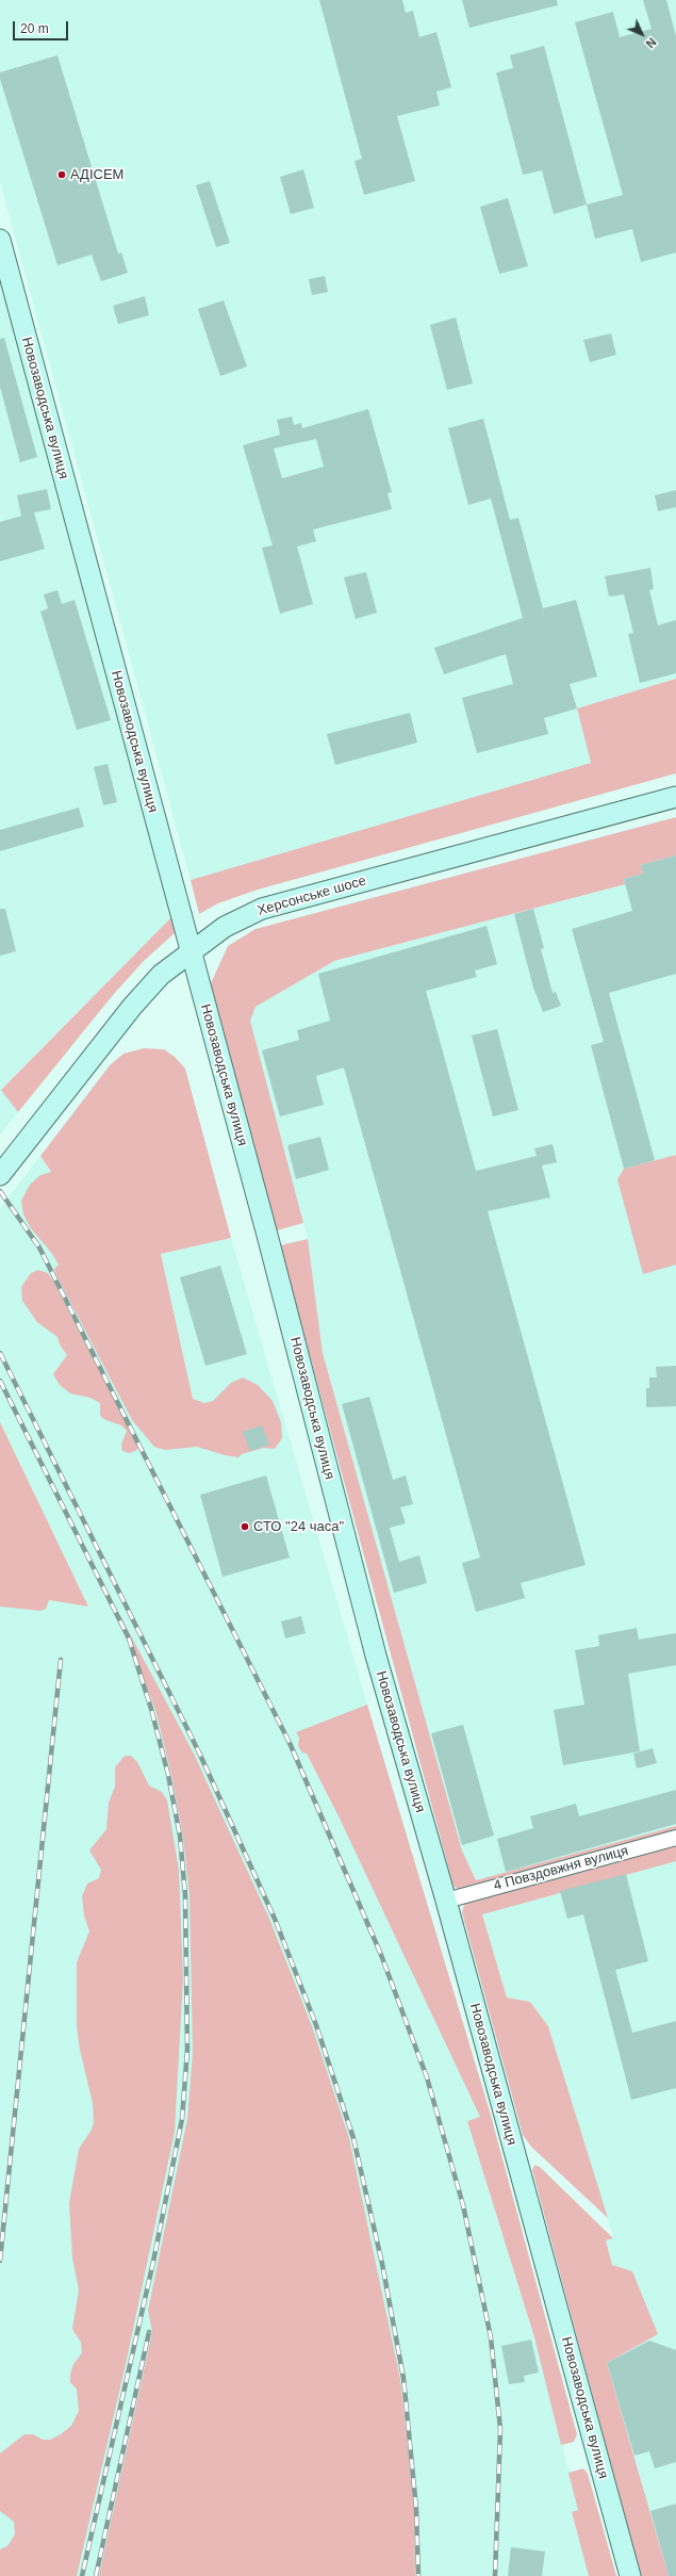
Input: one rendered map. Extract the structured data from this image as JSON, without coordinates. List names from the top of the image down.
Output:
{
  "streets": {
    "street": ["Новозаводська вулиця", "Херсонське шосе", "4 Повздовжня вулиця"]
  },
  "crossings": [
    ["Новозаводська вулиця", "Херсонське шосе"],
    ["Новозаводська вулиця", "4 Повздовжня вулиця"]
  ],
  "places": ["АДІСЕМ", "СТО \"24 часа\""],
  "scale_bar": "20 m",
  "north": "bottom right"
}
